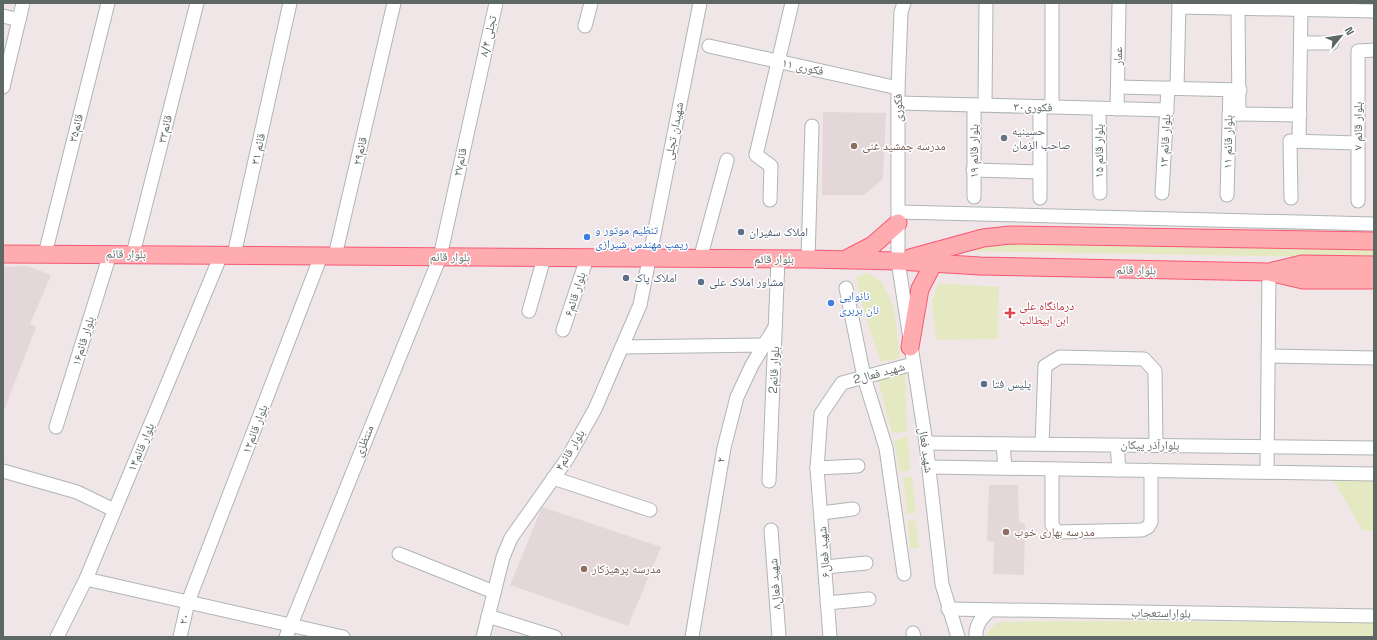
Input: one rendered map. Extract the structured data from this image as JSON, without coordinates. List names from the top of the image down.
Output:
{
  "streets": {
    "main road": ["بلوار قائم"],
    "street": [
      "۸/۴ تجلی",
      "عمار",
      "فکوری ۱۱",
      "فکوری۳۰",
      "فکوری",
      "بلوار قائم ۷",
      "قائم۳۵",
      "قائم۳۳",
      "شهیدان تجلی",
      "بلوار قائم ۱۳",
      "بلوار قائم ۱۱",
      "قائم ۳۱",
      "قائم۲۹",
      "بلوار قائم ۱۹",
      "بلوار قائم ۱۵",
      "قائم۲۷",
      "بلوار قائم۶",
      "بلوار قائم۱۶",
      "2بلوار قائم",
      "شهید فعال2",
      "بلوار قائم۱۲",
      "منتظزی",
      "بلوارآذر پیکان",
      "بلوار قائم۱۴",
      "بلوار قائم۴",
      "شهید فعال",
      "۲",
      "شهید فعال۶",
      "شهید فعال۸",
      "بلواراستعجاب",
      "۲۰"
    ]
  },
  "crossings": [
    ["۸/۴ تجلی", "قائم۲۷"],
    ["عمار", "فکوری۳۰"],
    ["فکوری ۱۱", "فکوری"],
    ["فکوری۳۰", "فکوری"],
    ["فکوری۳۰", "بلوار قائم ۱۳"],
    ["فکوری۳۰", "بلوار قائم ۱۹"],
    ["فکوری۳۰", "بلوار قائم ۱۵"],
    ["فکوری", "بلوار قائم"],
    ["فکوری", "شهید فعال"],
    ["قائم۳۵", "بلوار قائم"],
    ["قائم۳۳", "بلوار قائم"],
    ["شهیدان تجلی", "بلوار قائم"],
    ["شهیدان تجلی", "بلوار قائم۴"],
    ["قائم ۳۱", "بلوار قائم"],
    ["قائم ۳۱", "بلوار قائم۱۴"],
    ["قائم۲۹", "بلوار قائم"],
    ["قائم۲۹", "بلوار قائم۱۲"],
    ["قائم۲۷", "بلوار قائم"],
    ["قائم۲۷", "منتظزی"],
    ["بلوار قائم", "بلوار قائم۶"],
    ["بلوار قائم", "بلوار قائم۱۶"],
    ["بلوار قائم", "2بلوار قائم"],
    ["بلوار قائم", "بلوار قائم۱۲"],
    ["بلوار قائم", "منتظزی"],
    ["بلوار قائم", "بلوار قائم۱۴"],
    ["بلوار قائم", "بلوار قائم۴"],
    ["بلوار قائم", "شهید فعال"],
    ["2بلوار قائم", "۲"],
    ["شهید فعال2", "شهید فعال"],
    ["شهید فعال2", "شهید فعال۶"],
    ["بلوار قائم۱۲", "۲۰"],
    ["بلوارآذر پیکان", "شهید فعال"],
    ["شهید فعال", "بلواراستعجاب"]
  ],
  "places": {
    "other": [
      "حسینیه صاحب الزمان",
      "مدرسه جمشید غنی",
      "املاک سفیران",
      "تنظیم موتور و ریمپ مهندس شیرازی",
      "املاک پاک",
      "مشاور املاک علی",
      "نانوایی نان بربری",
      "پلیس فتا",
      "مدرسه بهاری خوب",
      "مدرسه پرهیزکار"
    ],
    "health": ["درمانگاه علی ابن ابیطالب"]
  },
  "north": "top right"
}
